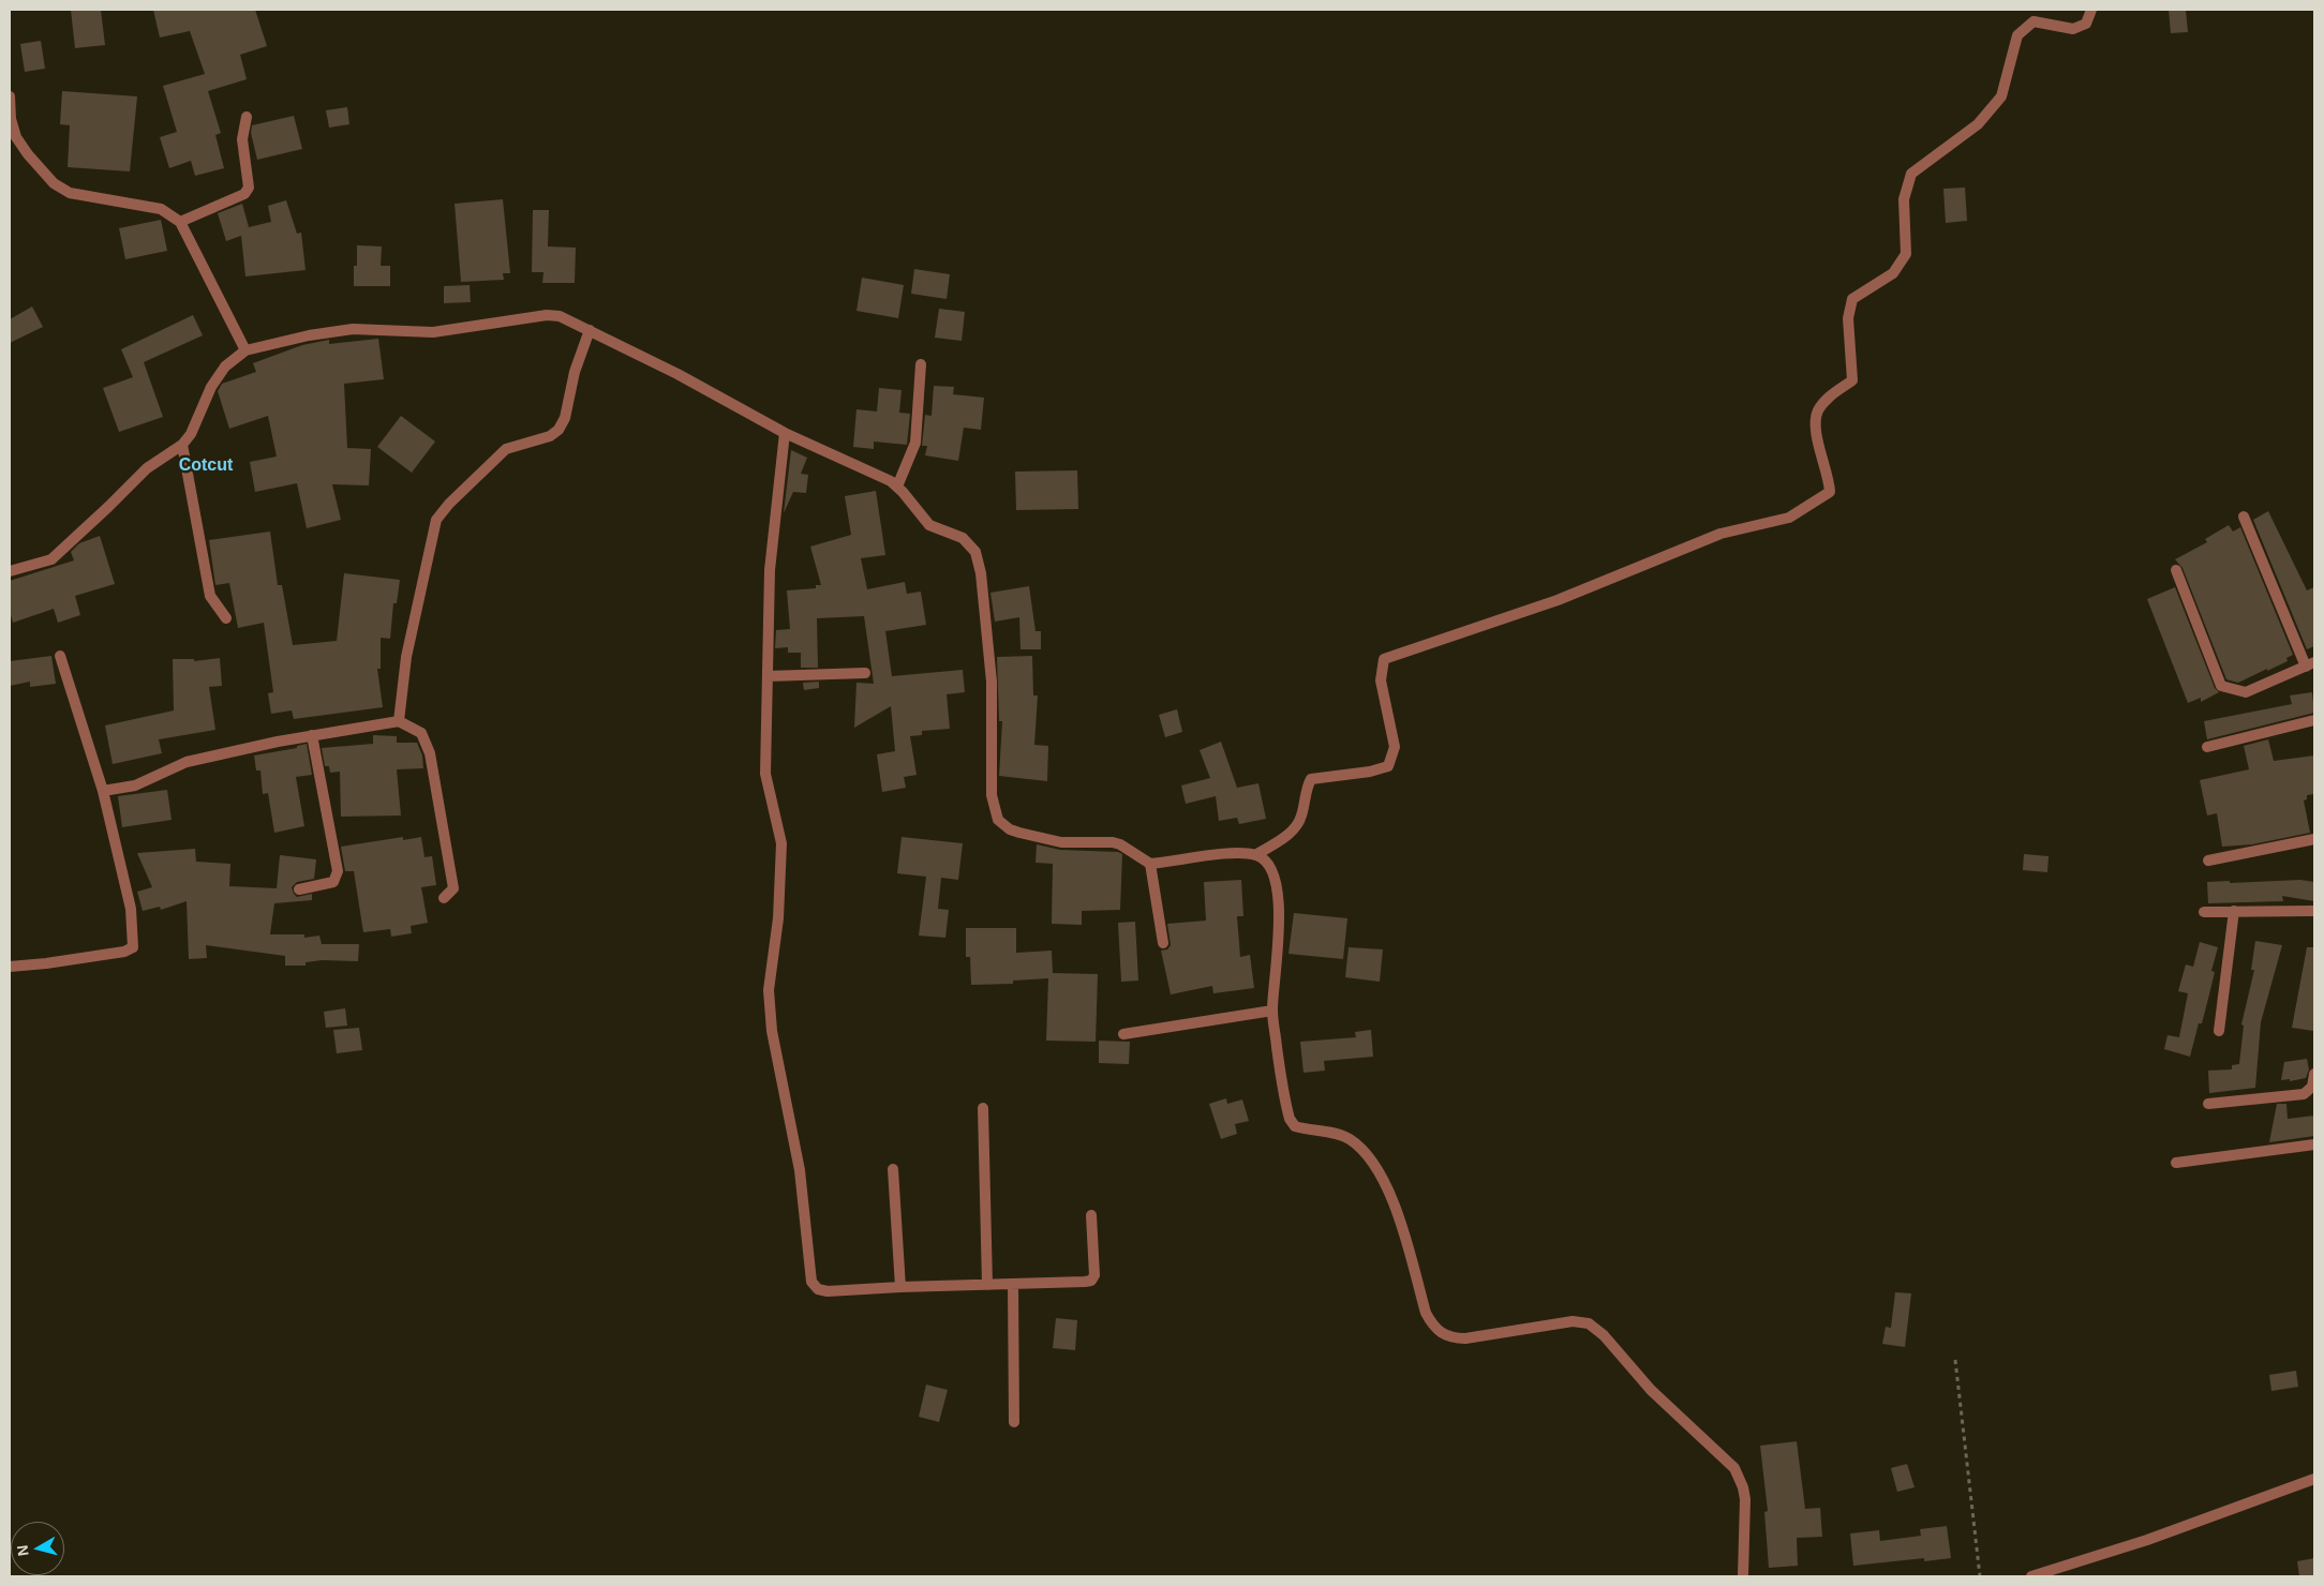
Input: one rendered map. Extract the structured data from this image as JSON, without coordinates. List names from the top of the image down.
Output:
{
  "districts": ["Cotcut"],
  "north": "left"
}
